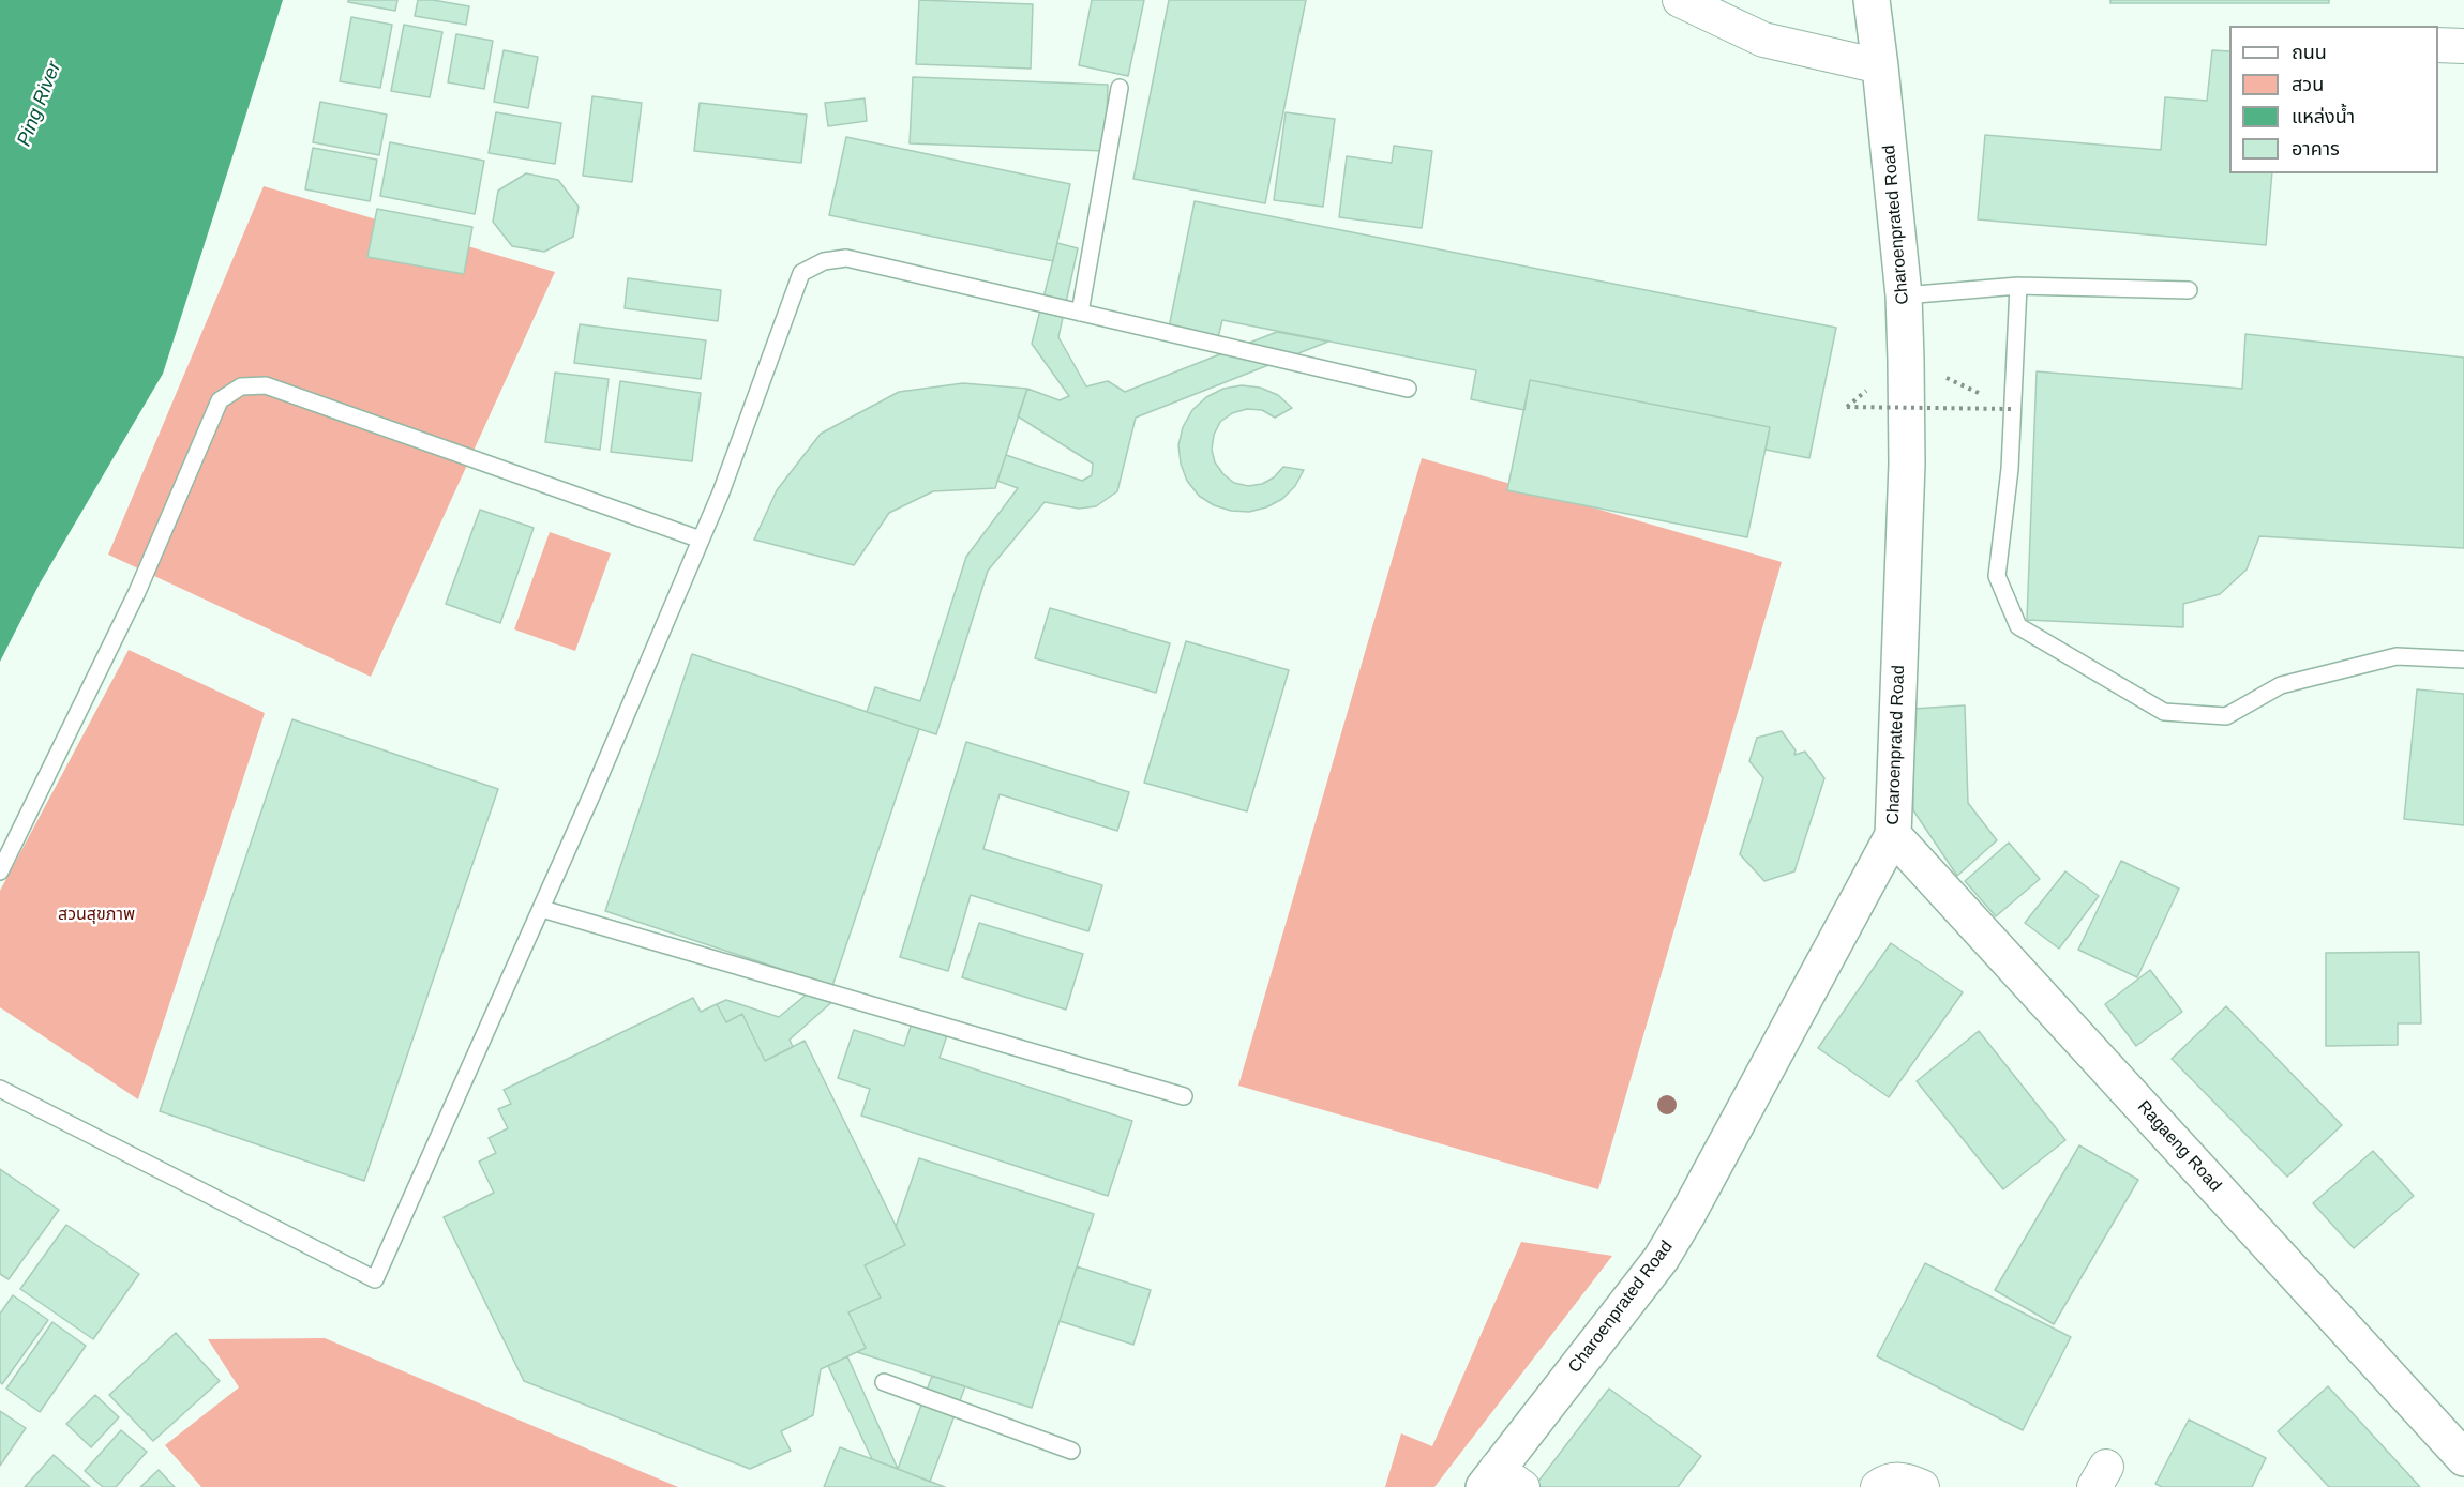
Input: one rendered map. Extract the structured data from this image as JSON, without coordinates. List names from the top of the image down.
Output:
{
  "streets": {
    "street": ["Charoenprated Road", "Ragaeng Road"]
  },
  "crossings": [
    ["Charoenprated Road", "Ragaeng Road"]
  ],
  "water": ["Ping River"],
  "parks": ["สวนสุขภาพ"],
  "legend": [
    "ถนน",
    "สวน",
    "แหล่งน้ำ",
    "อาคาร"
  ]
}
